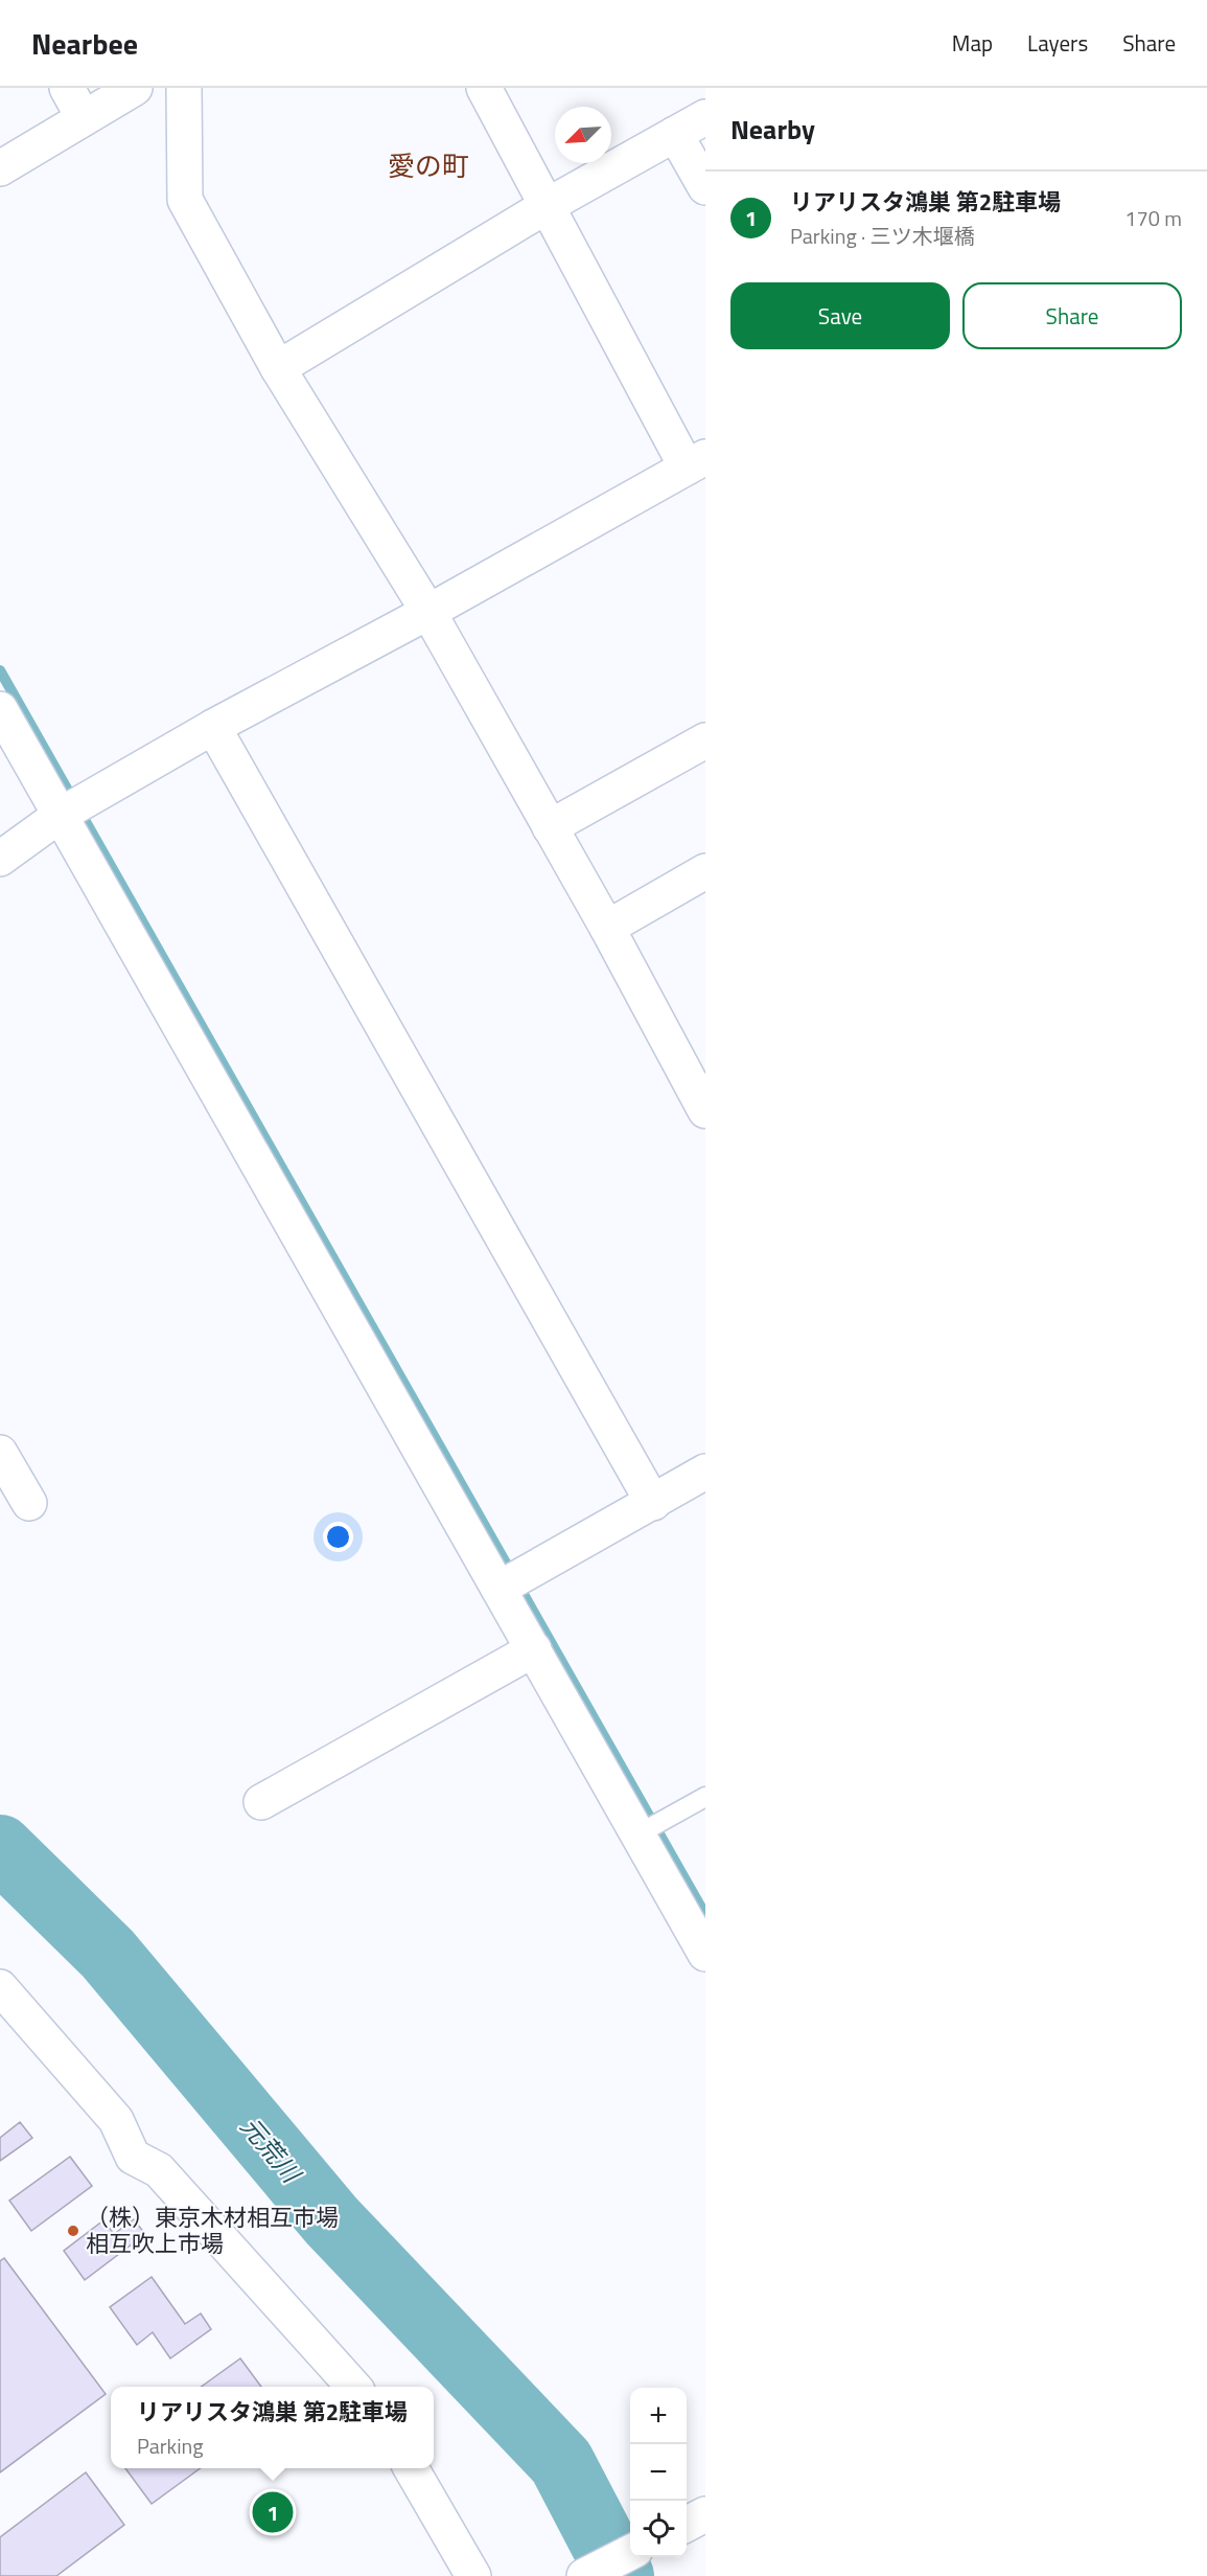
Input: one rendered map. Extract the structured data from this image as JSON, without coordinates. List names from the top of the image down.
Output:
{
  "districts": ["愛の町"],
  "water": ["元荒川"],
  "places": ["（株）東京木材相互市場 相互吹上市場"],
  "north": "bottom left",
  "page": {
    "header": "Nearbee",
    "nav": ["Map", "Layers", "Share"],
    "heading": "Nearby",
    "list": [
      {
        "mark": "1",
        "name": "リアリスタ鴻巣 第2駐車場",
        "note": "Parking · 三ツ木堰橋",
        "value": "170 m"
      }
    ],
    "buttons": ["Save", "Share"],
    "popup": ["リアリスタ鴻巣 第2駐車場", "Parking"],
    "map_buttons": ["+", "−"],
    "pins": "1"
  }
}
